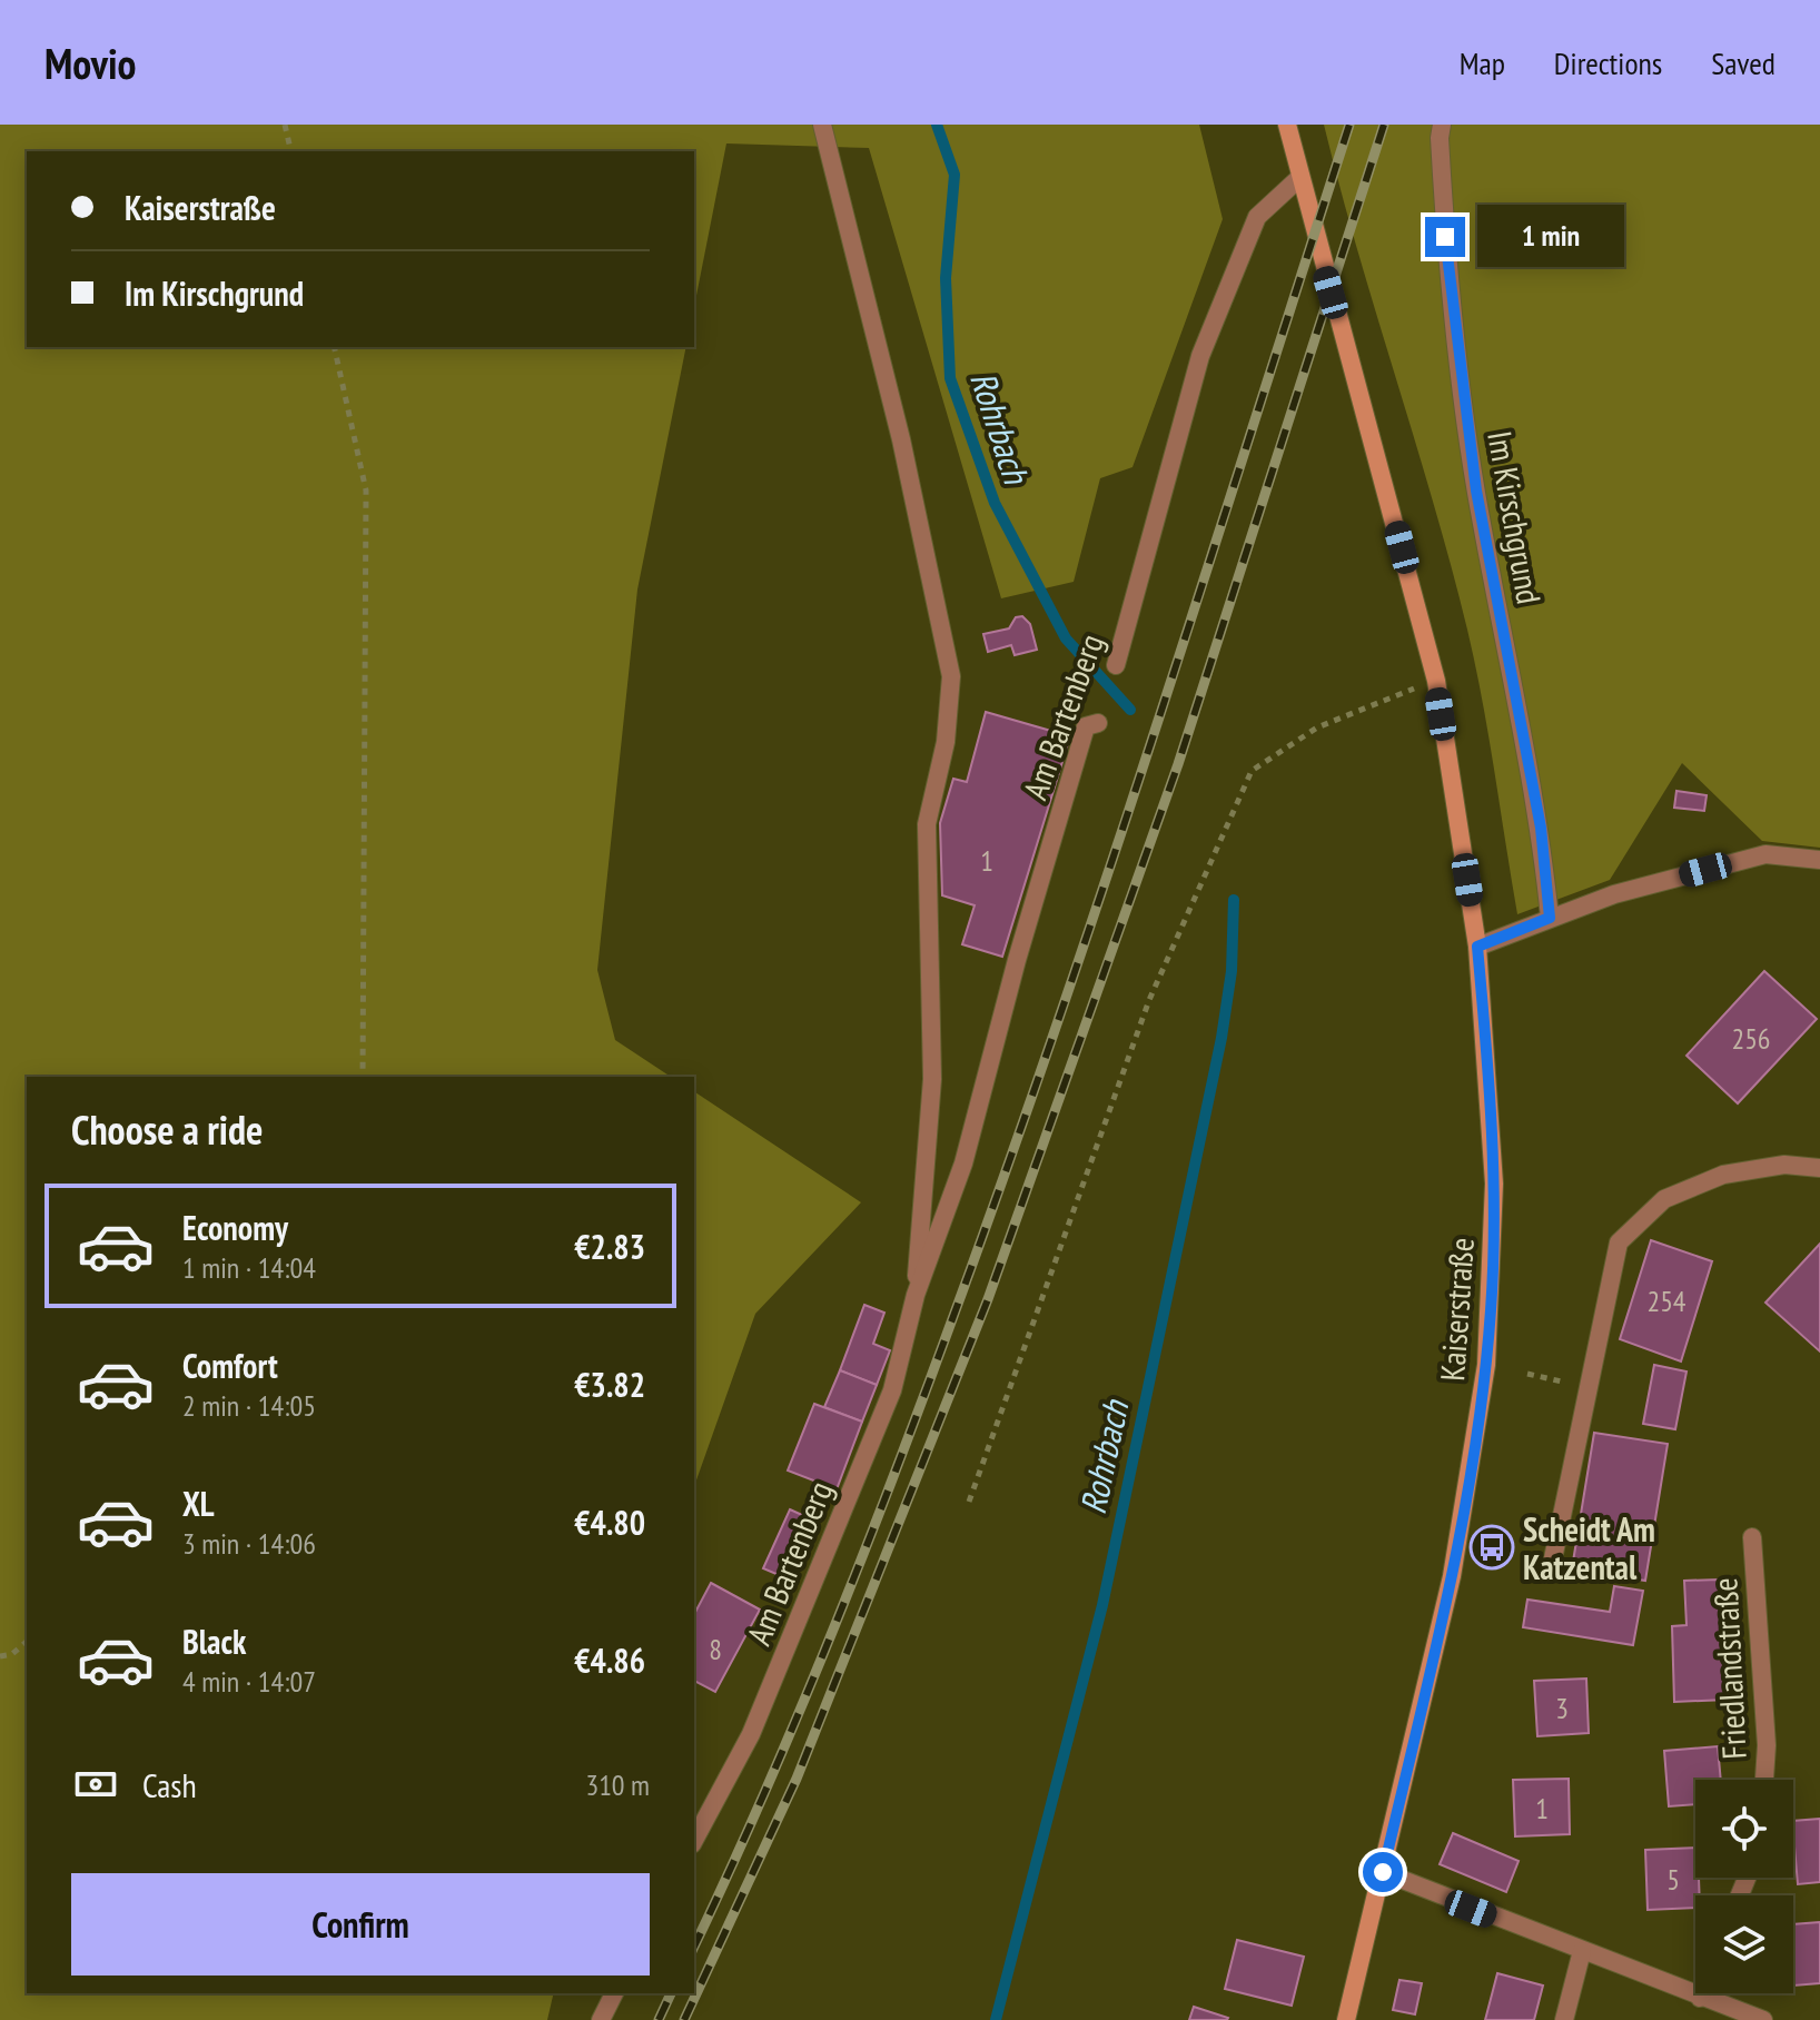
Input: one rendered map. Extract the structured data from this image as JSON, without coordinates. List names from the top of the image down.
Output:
{
  "streets": {
    "main road": ["Kaiserstraße"],
    "street": ["Im Kirschgrund", "Am Bartenberg", "Friedlandstraße"]
  },
  "crossings": [
    ["Am Bartenberg", "Kaiserstraße"]
  ],
  "water": ["Rohrbach"],
  "places": {
    "bus stop": ["Scheidt Am Katzental"]
  },
  "house_numbers": [
    "1",
    "256",
    "254",
    "8",
    "3",
    "1",
    "5"
  ],
  "page": {
    "header": "Movio",
    "nav": ["Map", "Directions", "Saved"],
    "banner": ["Kaiserstraße", "Im Kirschgrund"],
    "bubble": "1 min",
    "heading": "Choose a ride",
    "list": [
      {
        "name": "Economy",
        "note": "1 min · 14:04",
        "value": "€2.83"
      },
      {
        "name": "Comfort",
        "note": "2 min · 14:05",
        "value": "€3.82"
      },
      {
        "name": "XL",
        "note": "3 min · 14:06",
        "value": "€4.80"
      },
      {
        "name": "Black",
        "note": "4 min · 14:07",
        "value": "€4.86"
      }
    ],
    "pay": ["Cash", "310 m"],
    "buttons": "Confirm"
  }
}
